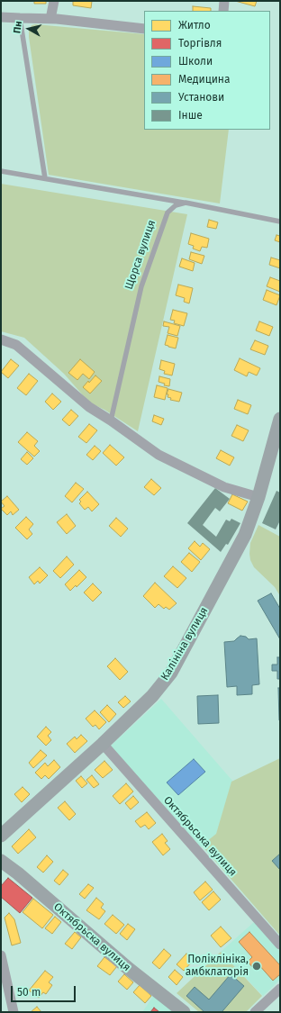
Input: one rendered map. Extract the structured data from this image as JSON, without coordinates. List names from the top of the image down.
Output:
{
  "streets": {
    "street": ["Калініна вулиця", "Октябрьська вулиця", "Октябрьска вулиця"],
    "lane": ["Щорса вулиця"]
  },
  "crossings": [
    ["Калініна вулиця", "Октябрьська вулиця"]
  ],
  "places": ["Поліклініка, амбклаторія"],
  "legend": [
    "Житло",
    "Торгівля",
    "Школи",
    "Медицина",
    "Установи",
    "Інше"
  ],
  "scale_bar": "50 m",
  "north": "left"
}
